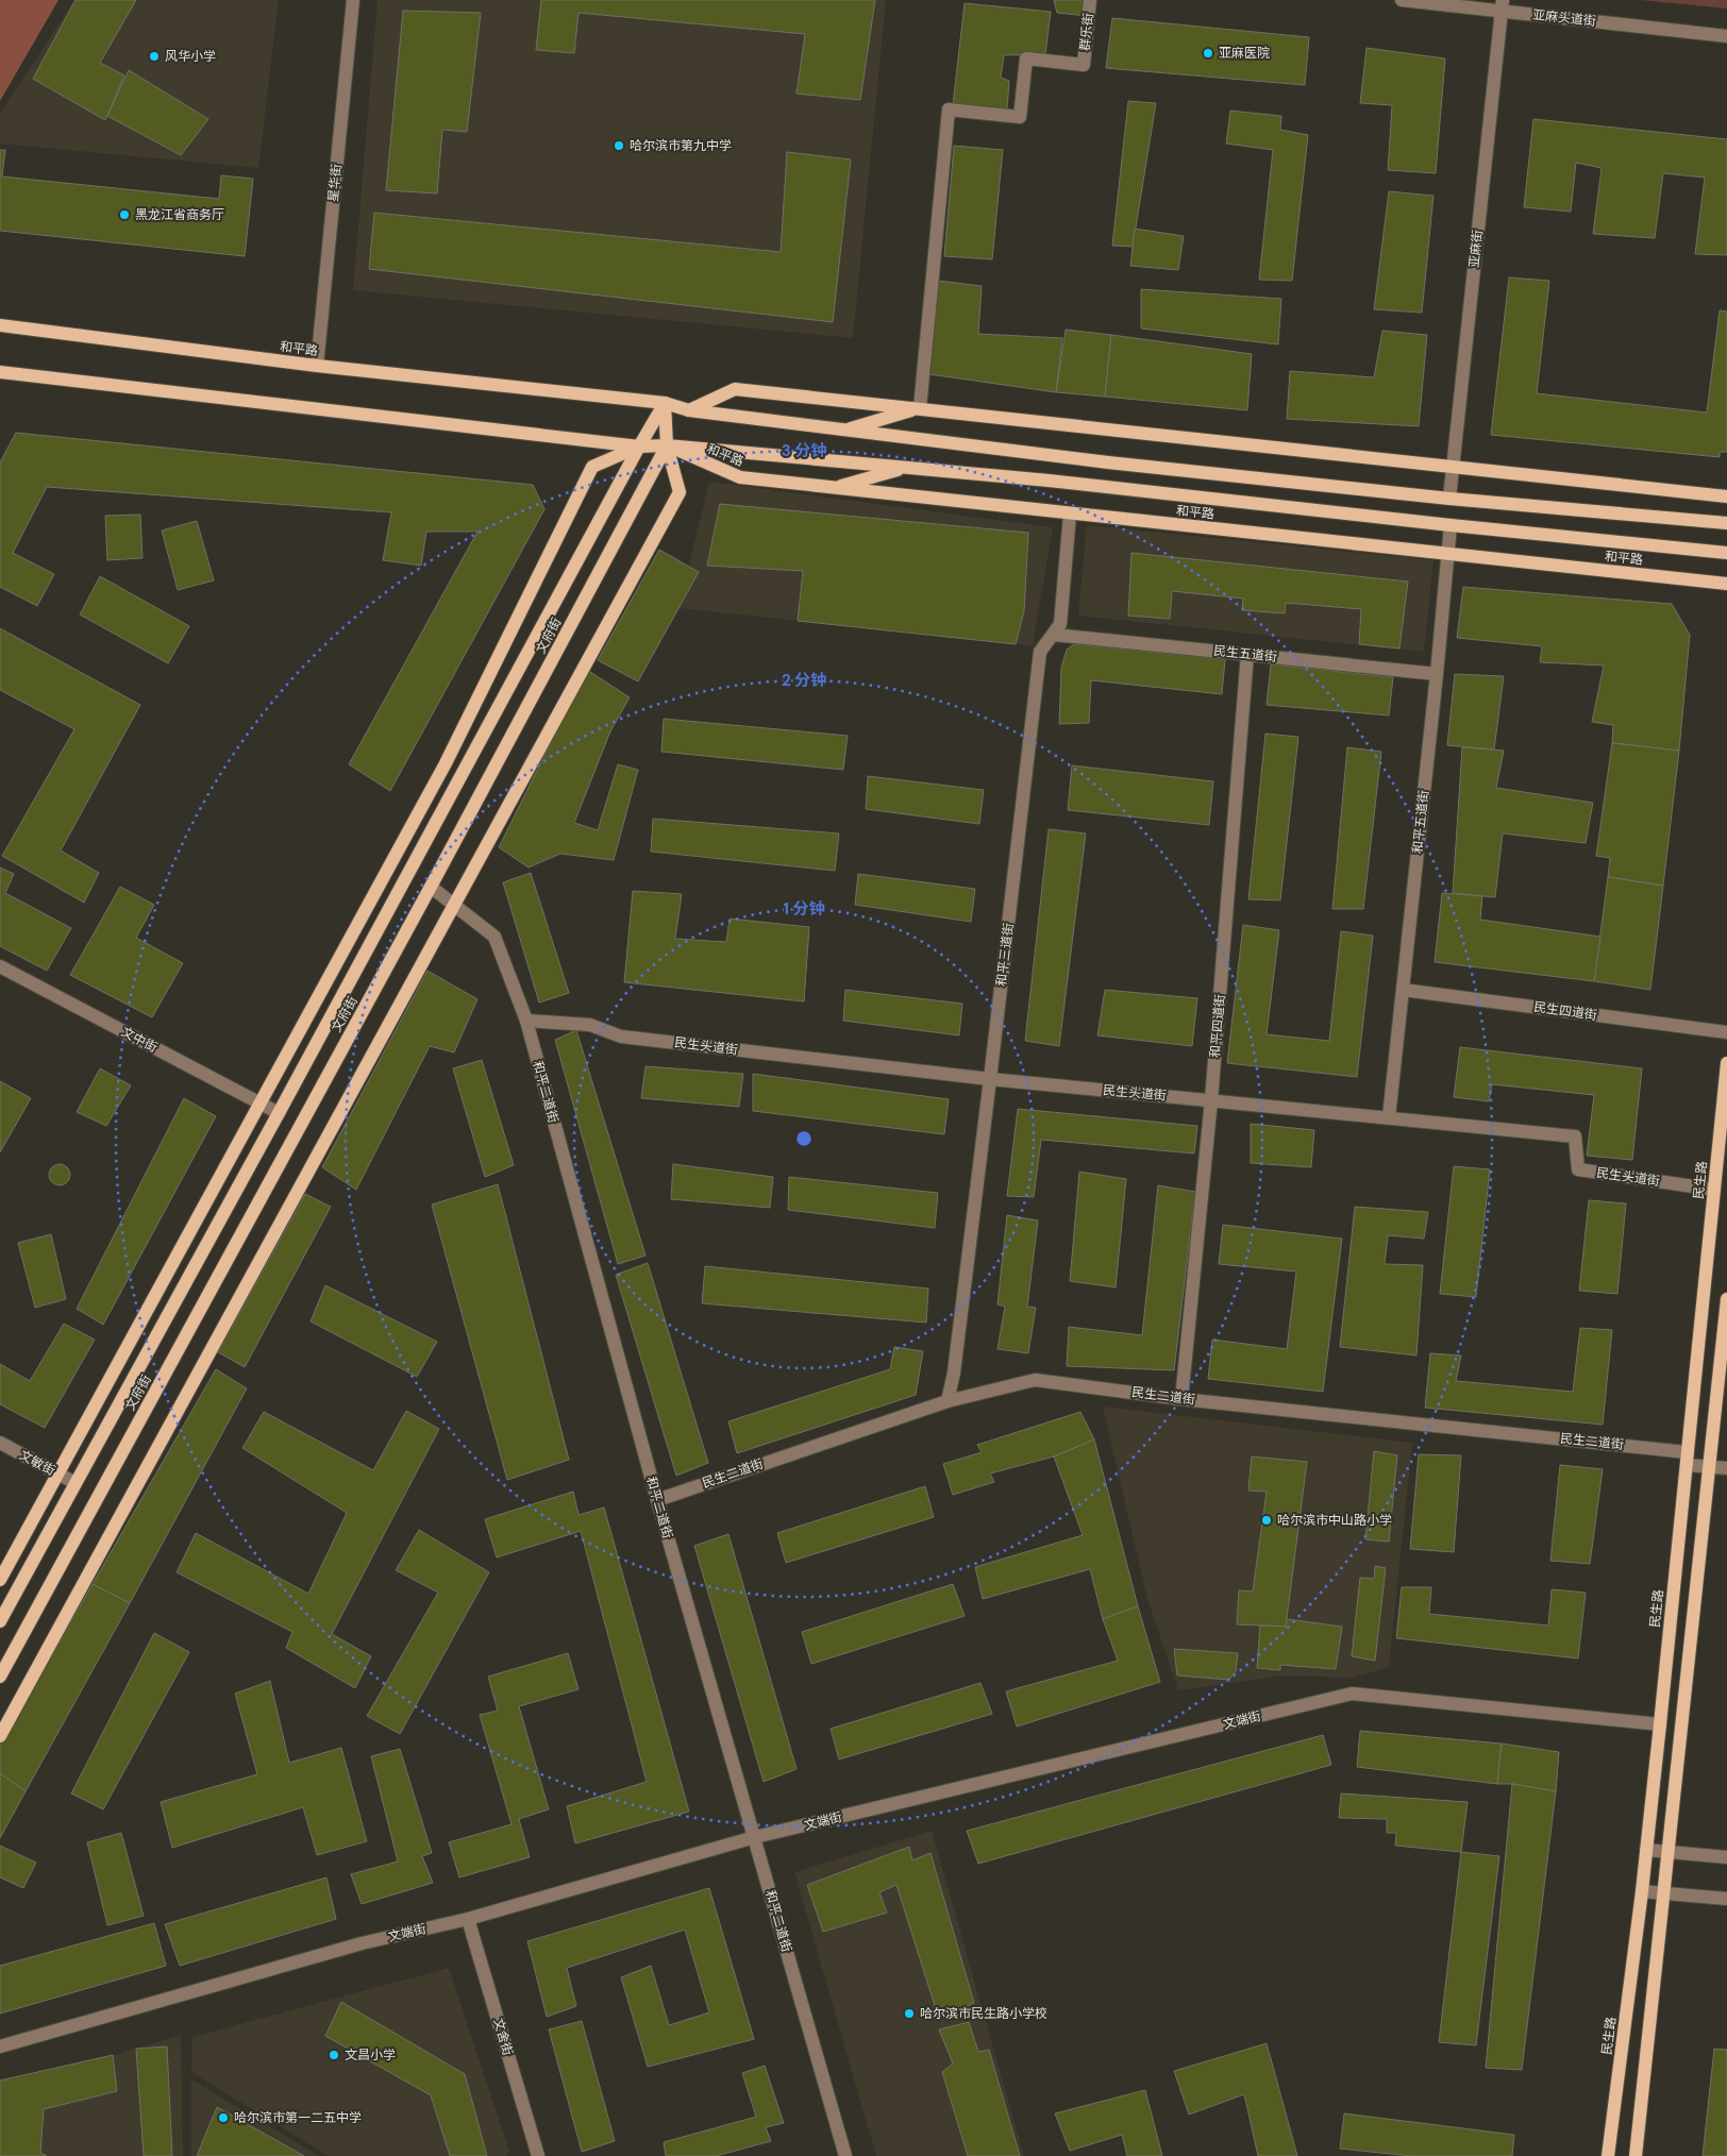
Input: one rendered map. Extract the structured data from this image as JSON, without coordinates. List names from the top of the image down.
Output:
{
  "streets": {
    "main road": ["和平路", "文府街", "民生路"],
    "street": [
      "亚麻头道街",
      "群乐街",
      "星华街",
      "亚麻街",
      "民生五道街",
      "和平五道街",
      "和平三道街",
      "民生四道街",
      "和平四道街",
      "文中街",
      "民生头道街",
      "和平二道街",
      "民生二道街",
      "文敏街",
      "文端街",
      "文舍街"
    ]
  },
  "crossings": [
    ["亚麻头道街", "亚麻街"],
    ["星华街", "和平路"],
    ["亚麻街", "和平路"],
    ["和平路", "文府街"],
    ["和平路", "和平五道街"],
    ["和平路", "和平三道街"],
    ["文府街", "文中街"],
    ["文府街", "和平二道街"],
    ["文府街", "文敏街"],
    ["民生五道街", "和平五道街"],
    ["民生五道街", "和平三道街"],
    ["民生五道街", "和平四道街"],
    ["和平五道街", "民生四道街"],
    ["和平五道街", "民生头道街"],
    ["和平三道街", "民生头道街"],
    ["和平三道街", "民生二道街"],
    ["和平四道街", "民生头道街"],
    ["和平四道街", "民生二道街"],
    ["民生头道街", "和平二道街"],
    ["民生头道街", "民生路"],
    ["和平二道街", "民生二道街"],
    ["和平二道街", "文端街"],
    ["民生路", "民生二道街"],
    ["民生路", "文端街"],
    ["文端街", "文舍街"]
  ],
  "places": [
    "亚麻医院",
    "风华小学",
    "哈尔滨市第九中学",
    "黑龙江省商务厅",
    "哈尔滨市中山路小学",
    "哈尔滨市民生路小学校",
    "文昌小学",
    "哈尔滨市第一二五中学"
  ],
  "rings": ["3 分钟", "2 分钟", "1 分钟"]
}
